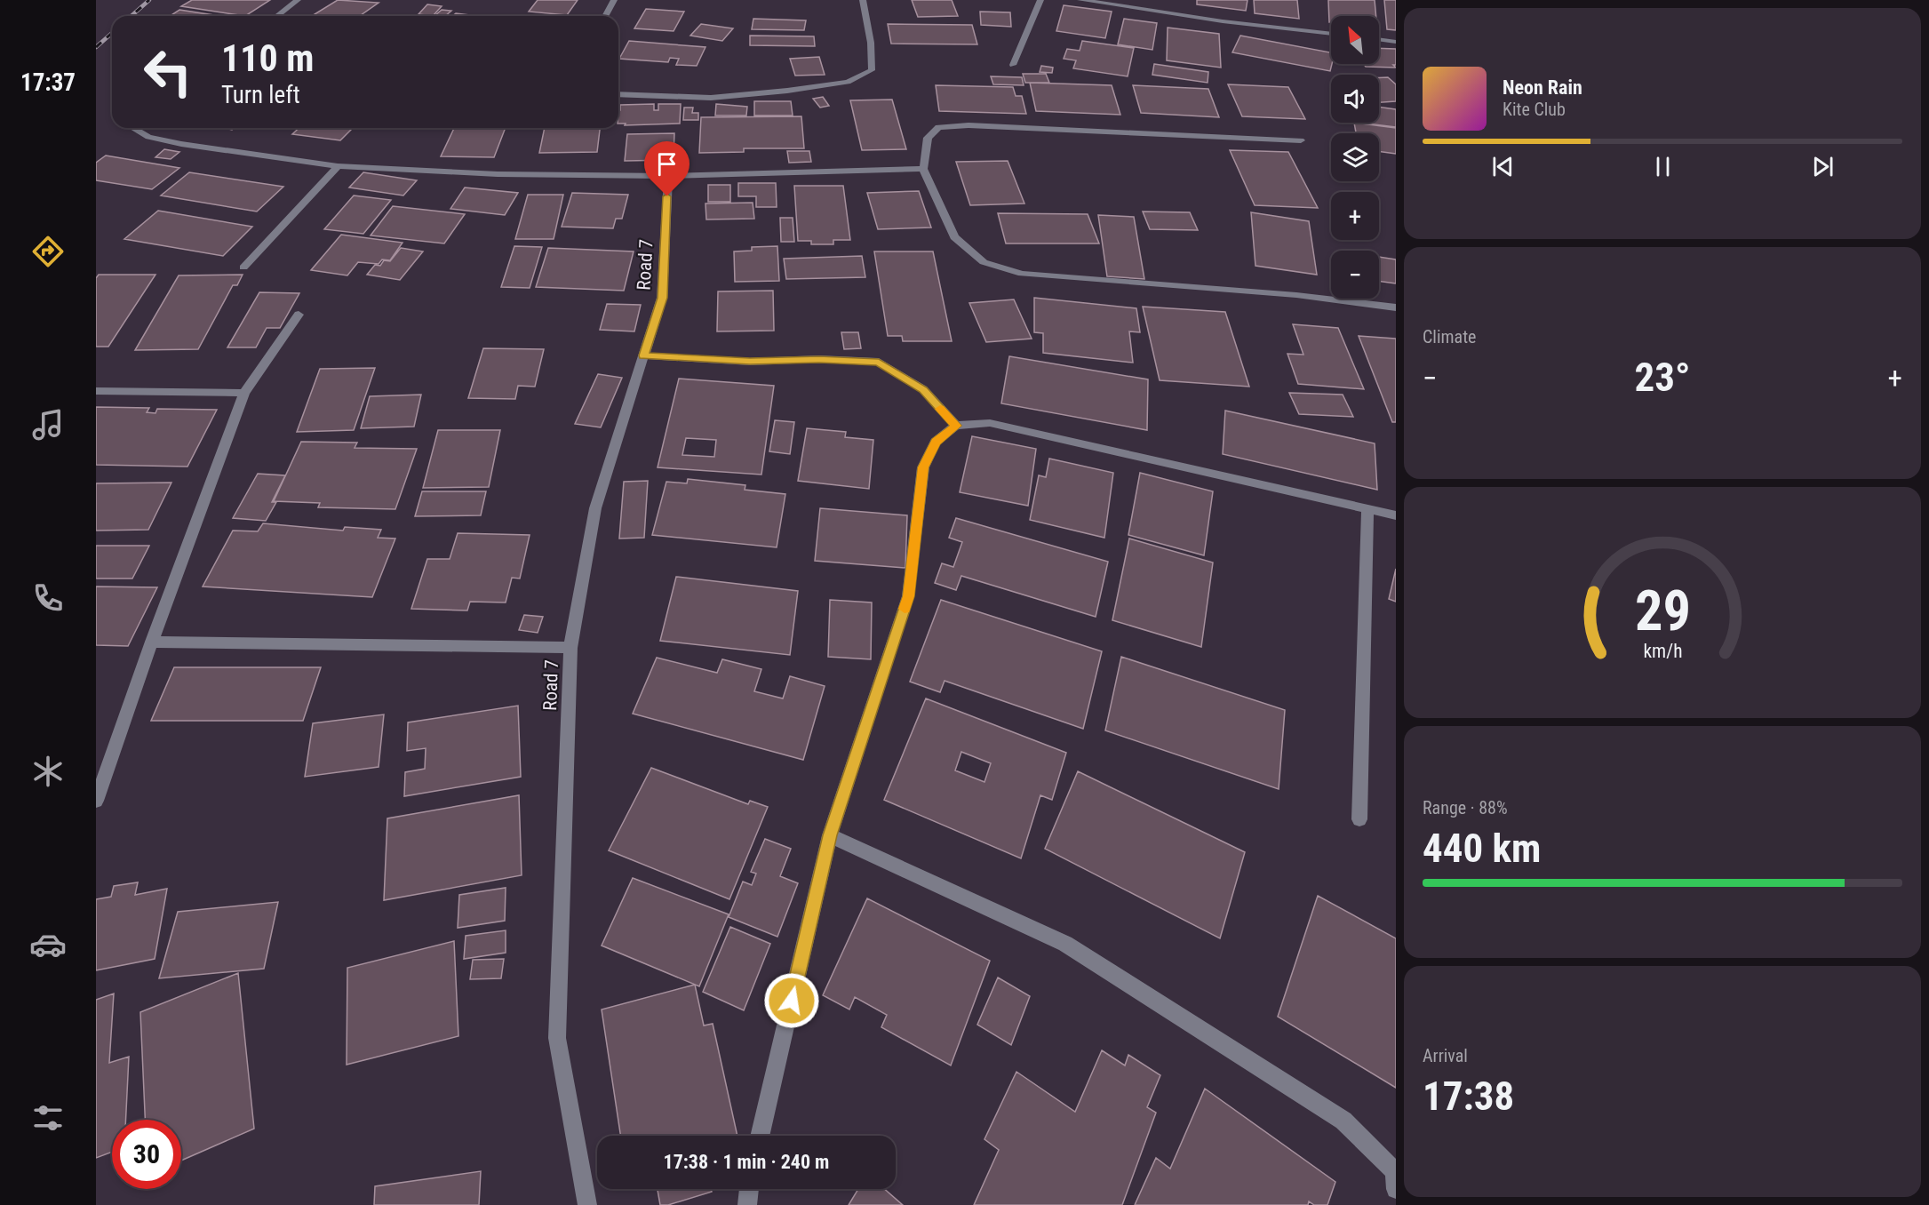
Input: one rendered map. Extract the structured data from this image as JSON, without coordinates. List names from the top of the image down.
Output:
{
  "streets": {
    "street": ["Road 7"]
  },
  "north": "top left",
  "page": {
    "tabs": "17:37",
    "map_buttons": ["+", "−"],
    "turn": ["110 m", "Turn left"],
    "song": ["Neon Rain", "Kite Club"],
    "tile": [
      "Climate",
      ["Range · 88%", "440 km"],
      ["Arrival", "17:38"]
    ],
    "heat": ["−", "23°", "+"],
    "limit": "30",
    "trip": "17:38 · 1 min · 240 m",
    "gauge": ["29", "km/h"]
  }
}
